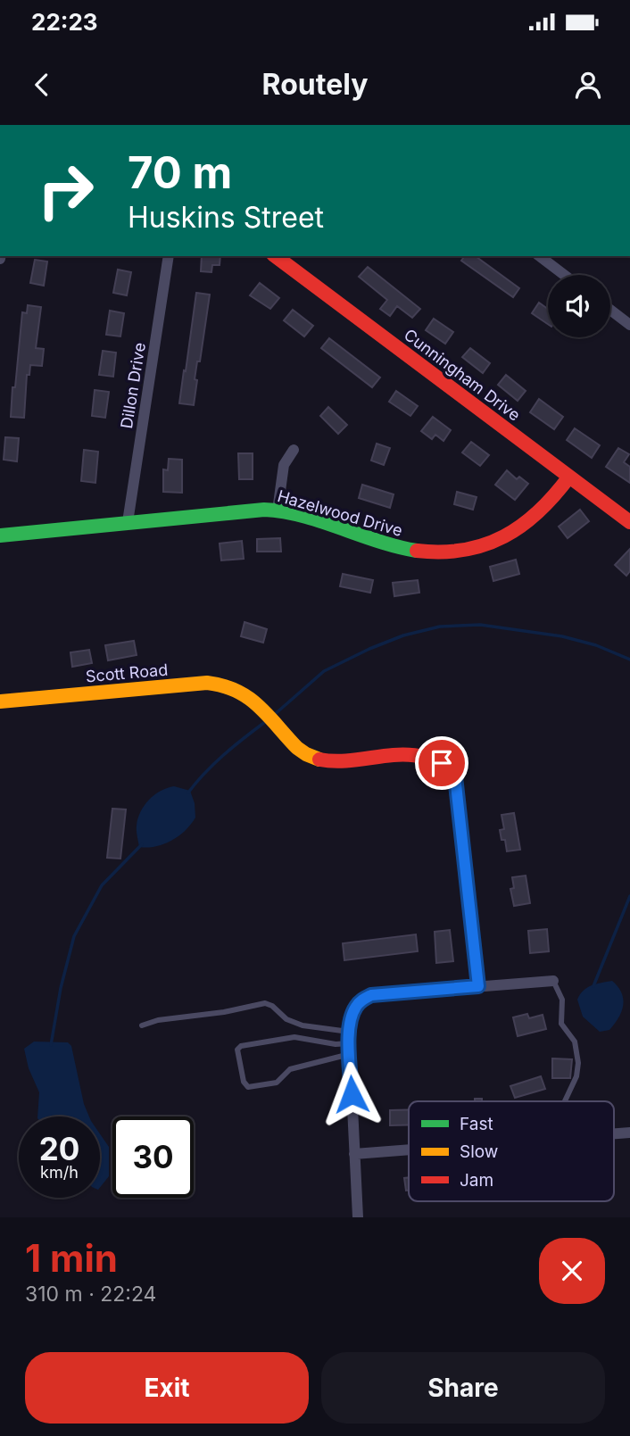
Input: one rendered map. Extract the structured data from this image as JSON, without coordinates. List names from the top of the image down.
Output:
{
  "streets": {
    "street": [
      "Cunningham Drive",
      "Dillon Drive",
      "Hazelwood Drive",
      "Scott Road"
    ]
  },
  "crossings": [
    ["Cunningham Drive", "Hazelwood Drive"],
    ["Dillon Drive", "Hazelwood Drive"]
  ],
  "legend": ["Fast", "Slow", "Jam"],
  "page": {
    "status": "22:23",
    "header": "Routely",
    "turn": ["70 m", "Huskins Street"],
    "speed": "20 km/h",
    "limit": "30",
    "heading": ["1 min", "310 m · 22:24"],
    "buttons": ["Exit", "Share"]
  }
}
